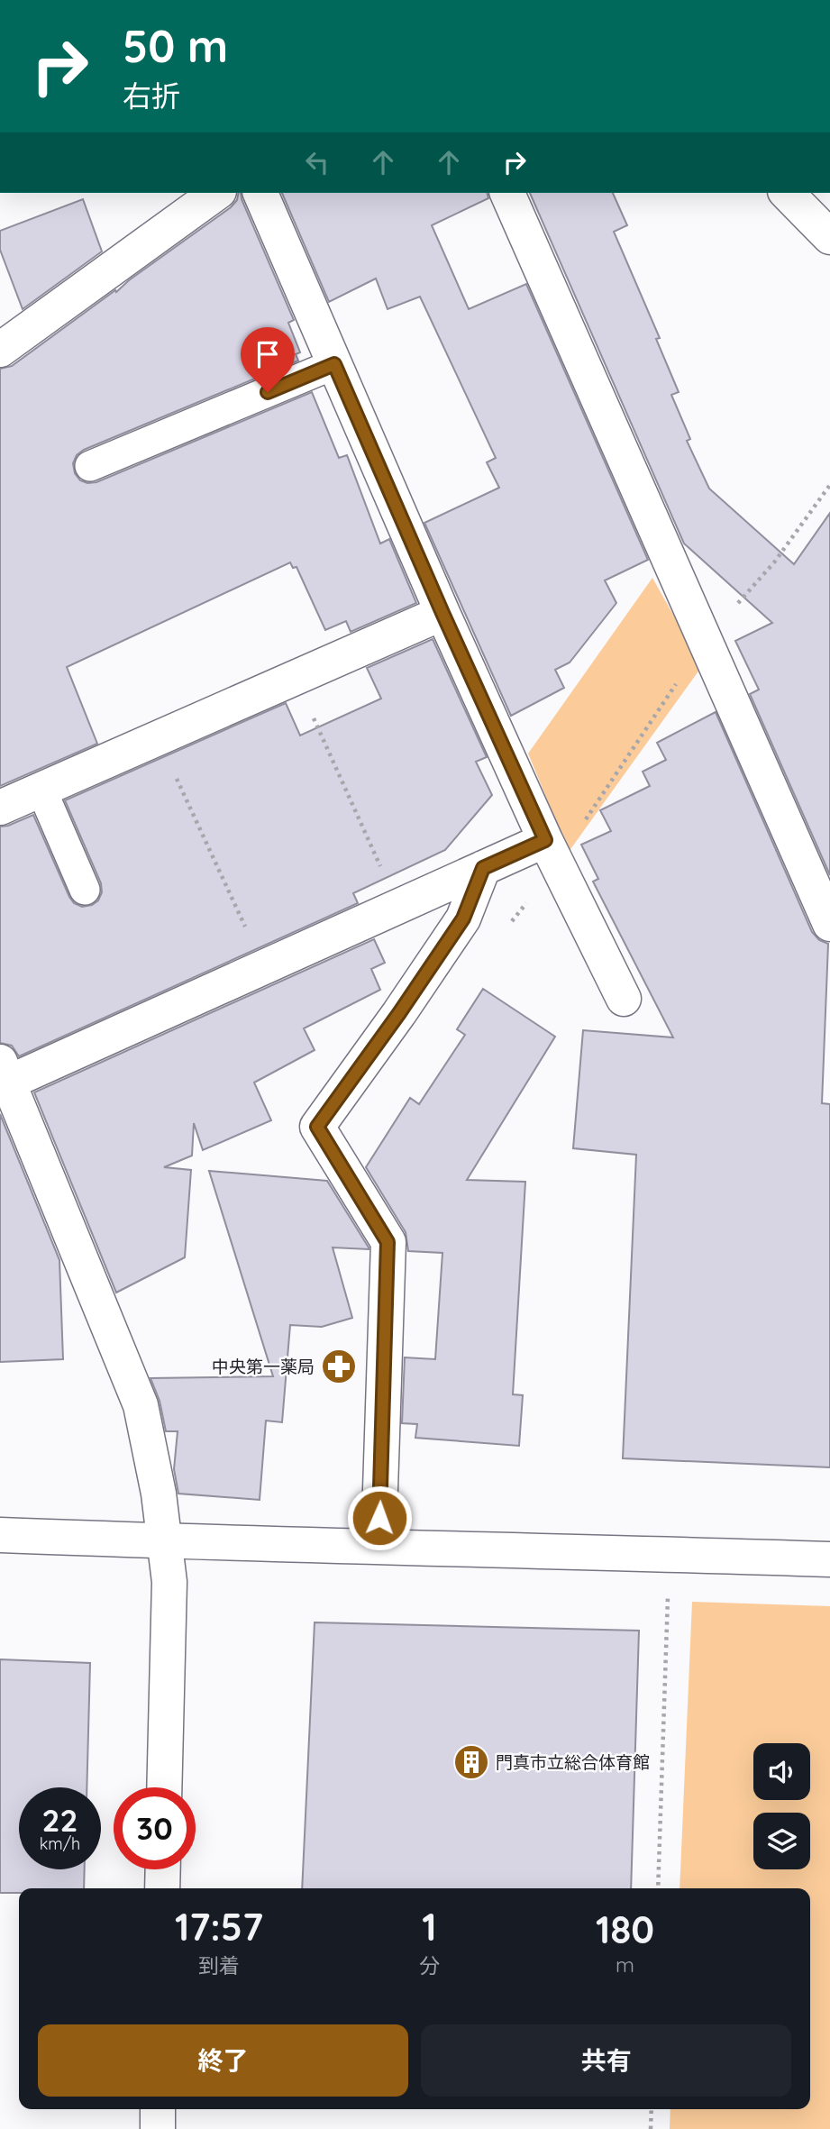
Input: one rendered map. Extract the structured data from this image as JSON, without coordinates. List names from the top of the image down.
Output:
{
  "places": {
    "pharmacy": ["中央第一薬局"],
    "building": ["門真市立総合体育館"]
  },
  "page": {
    "turn": ["50 m", "右折"],
    "speed": "22 km/h",
    "limit": "30",
    "eta": [
      "17:57",
      "到着",
      "1",
      "分",
      "180",
      "m"
    ],
    "buttons": ["終了", "共有"]
  }
}
